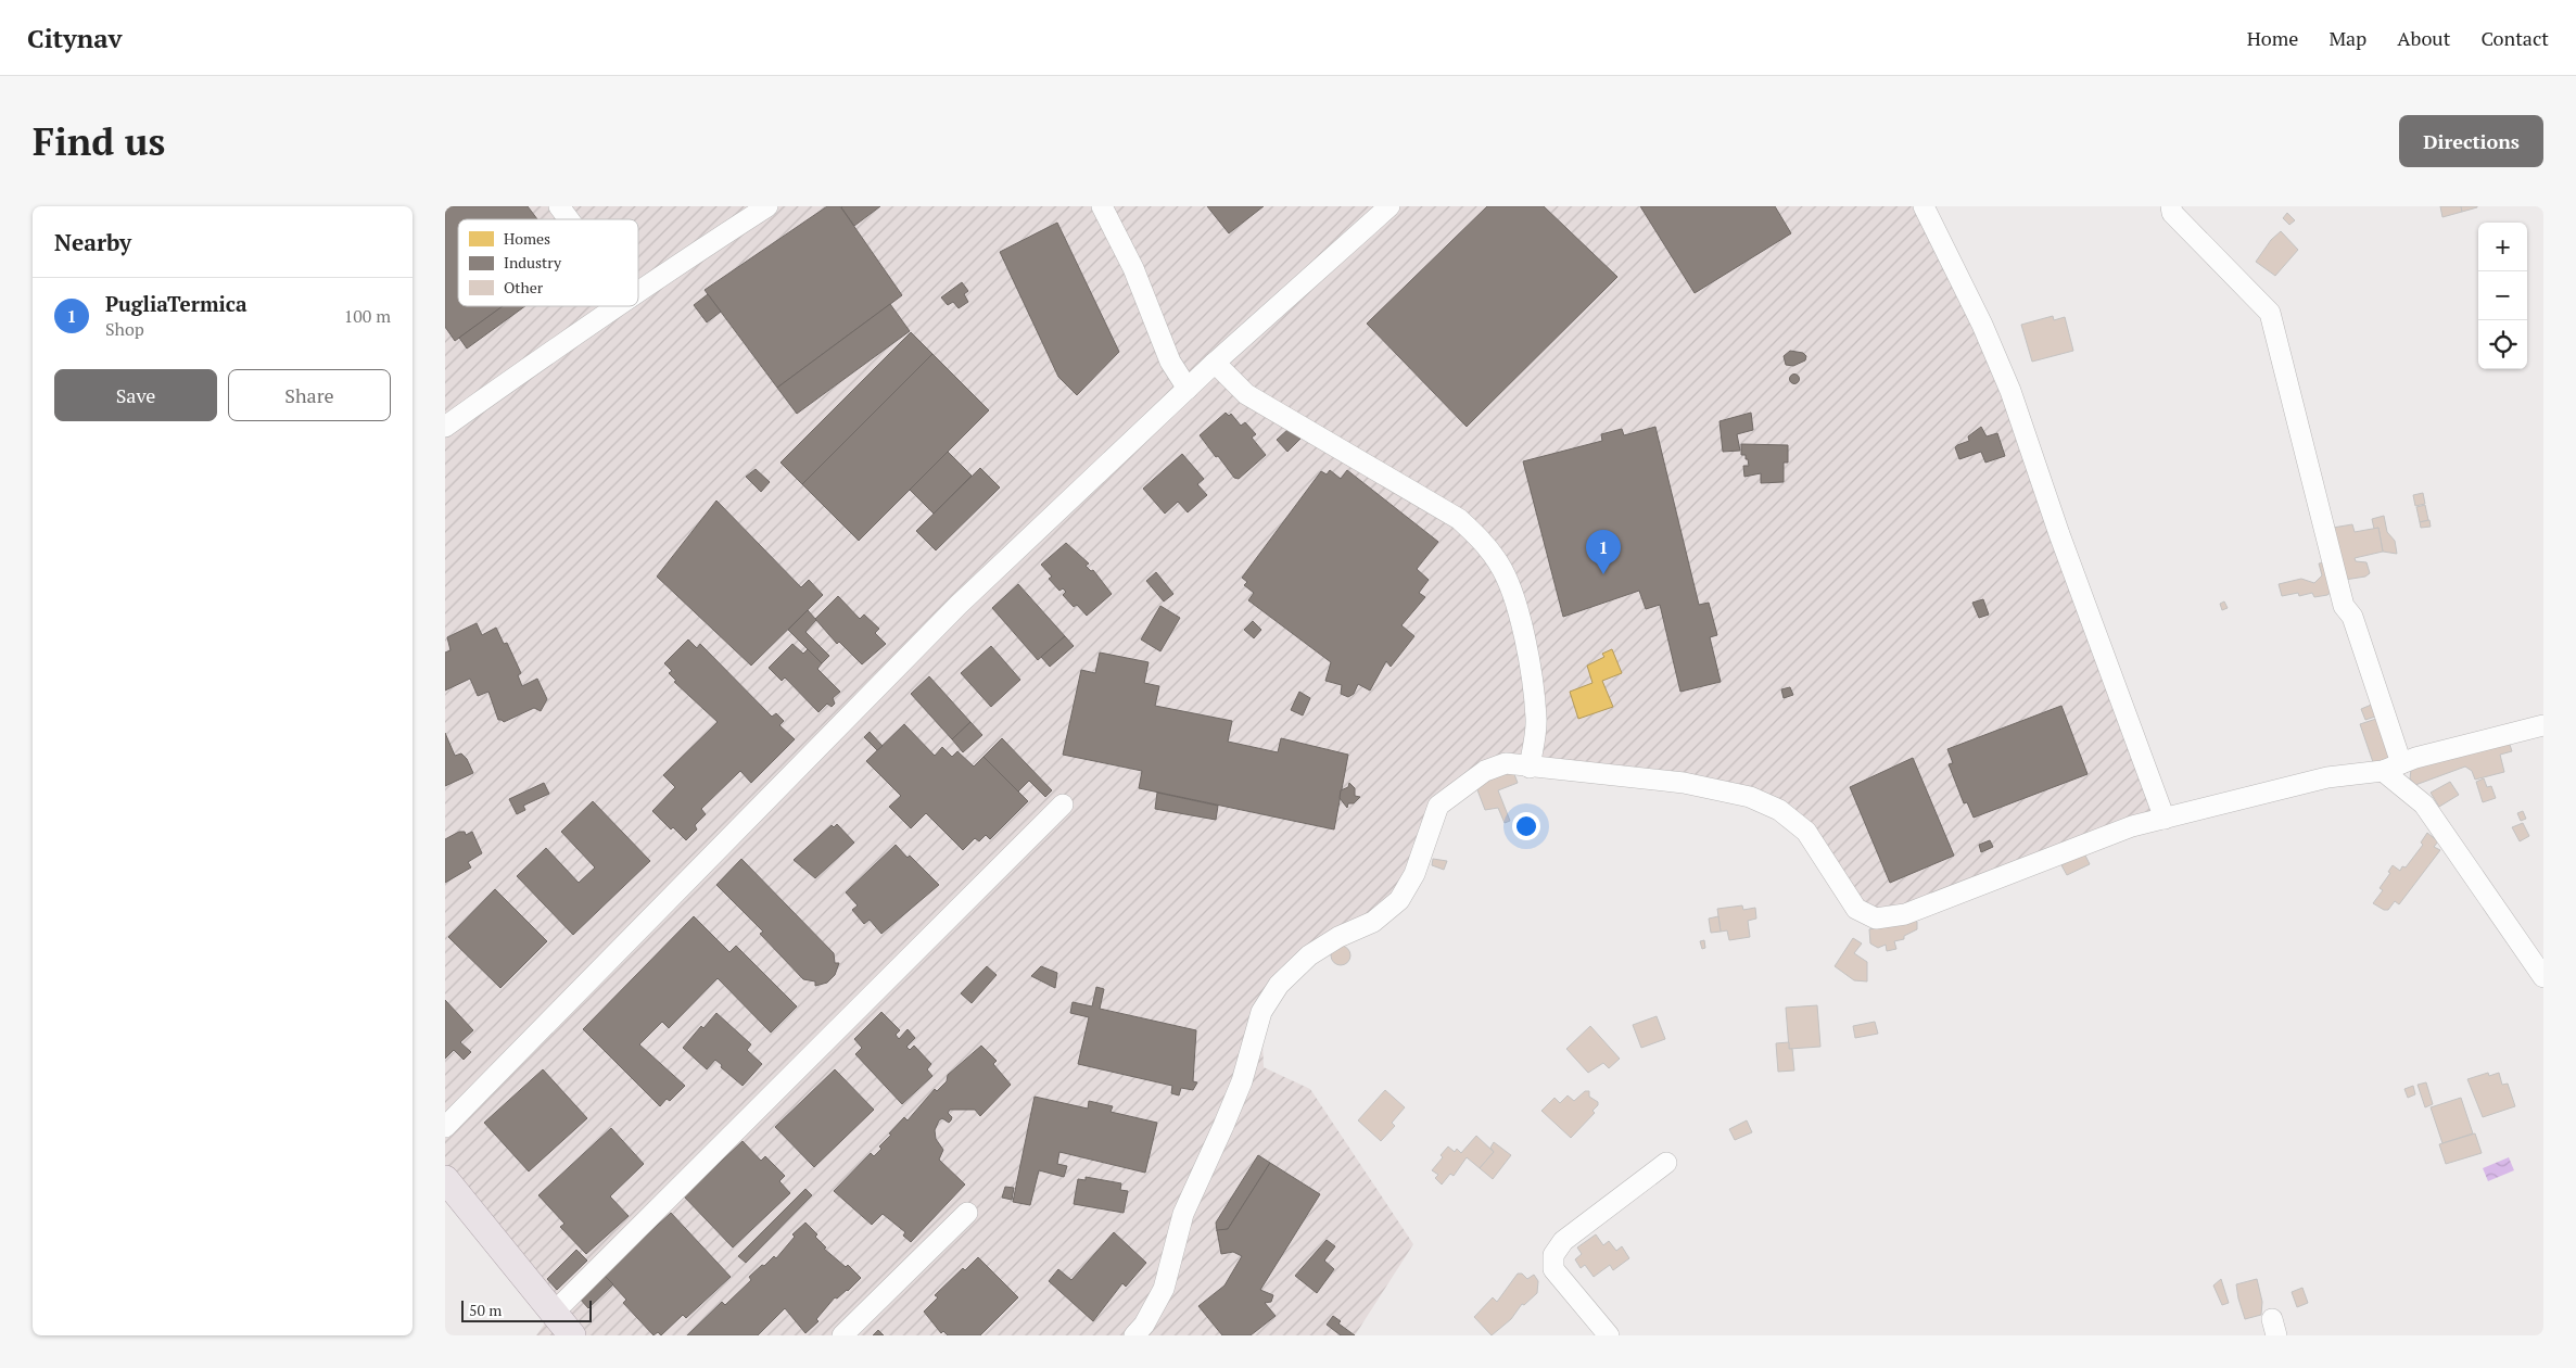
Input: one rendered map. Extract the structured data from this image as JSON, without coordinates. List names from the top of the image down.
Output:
{
  "legend": ["Homes", "Industry", "Other"],
  "scale_bar": "50 m",
  "page": {
    "header": "Citynav",
    "nav": [
      "Home",
      "Map",
      "About",
      "Contact"
    ],
    "buttons": [
      "Directions",
      ["Save", "Share"]
    ],
    "title": "Find us",
    "heading": "Nearby",
    "map_buttons": ["+", "−"],
    "list": [
      {
        "mark": "1",
        "name": "PugliaTermica",
        "note": "Shop",
        "value": "100 m"
      }
    ],
    "pins": "1",
    "scale": "50 m"
  }
}
